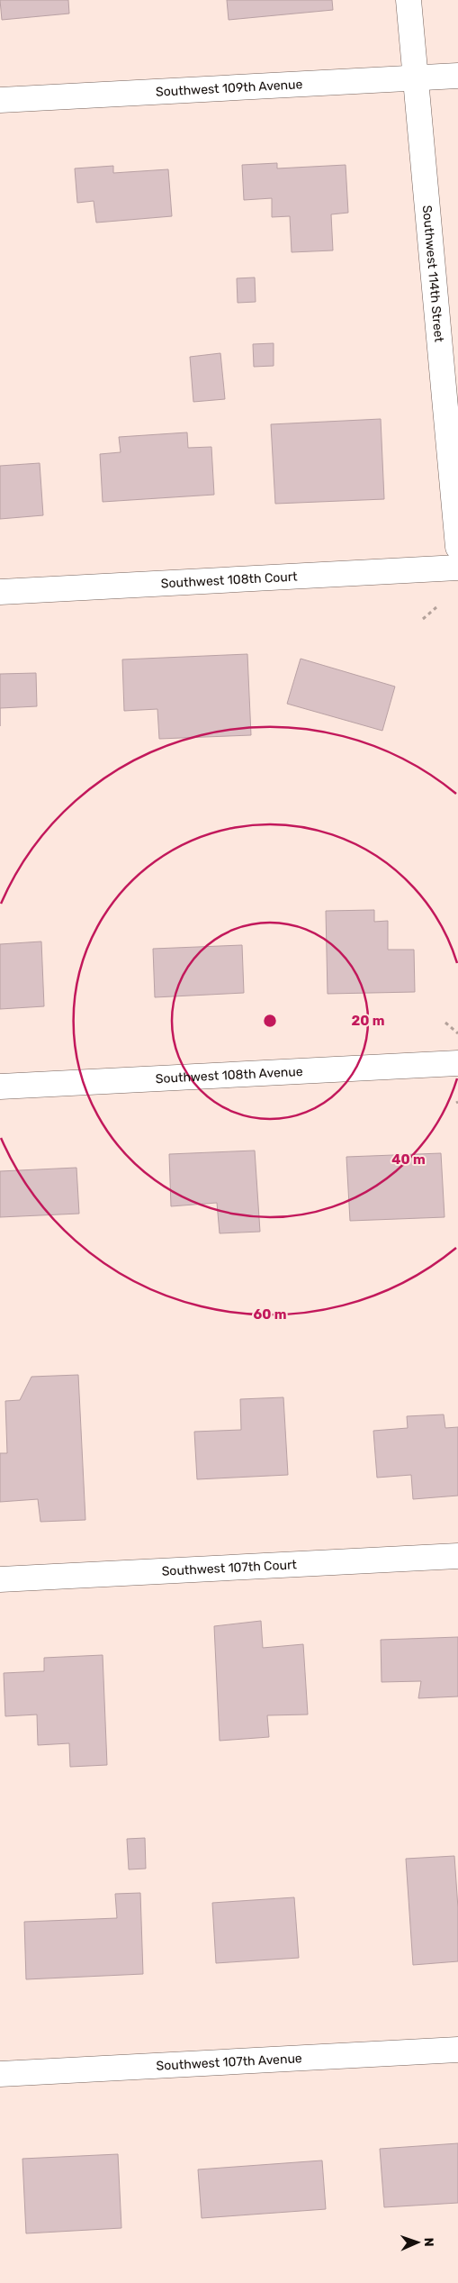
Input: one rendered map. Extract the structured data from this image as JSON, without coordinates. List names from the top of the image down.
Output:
{
  "streets": {
    "street": [
      "Southwest 109th Avenue",
      "Southwest 114th Street",
      "Southwest 108th Court",
      "Southwest 108th Avenue",
      "Southwest 107th Court",
      "Southwest 107th Avenue"
    ]
  },
  "crossings": [
    ["Southwest 109th Avenue", "Southwest 114th Street"]
  ],
  "north": "right",
  "rings": ["20 m", "40 m", "60 m"]
}
